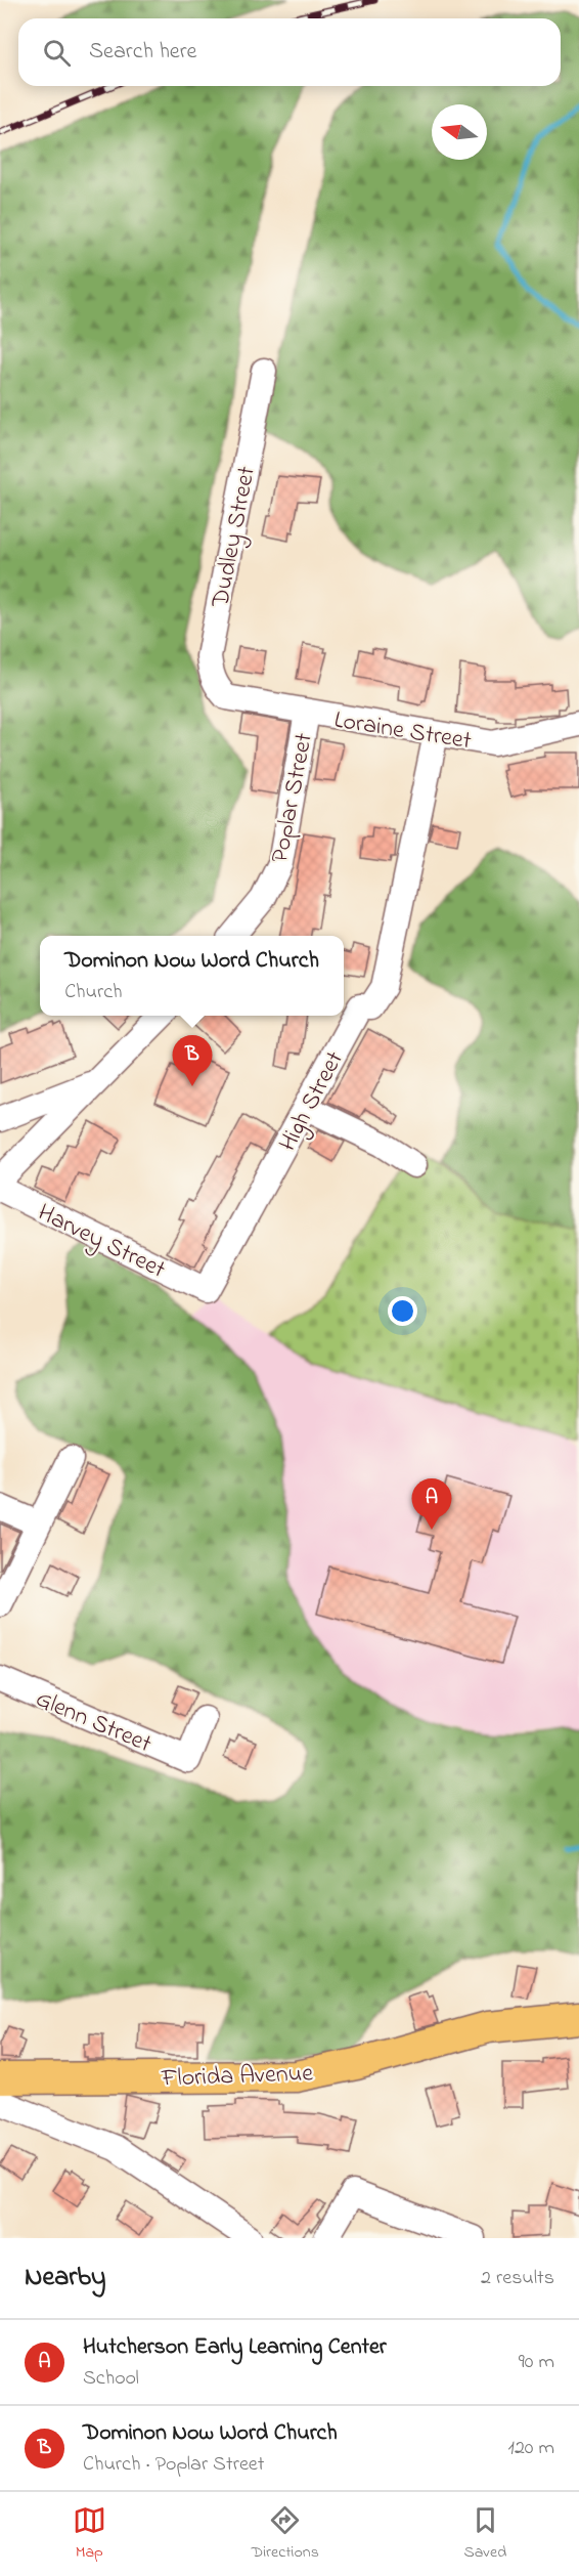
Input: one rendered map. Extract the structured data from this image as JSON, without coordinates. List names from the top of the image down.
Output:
{
  "streets": {
    "main road": ["Florida Avenue"],
    "street": [
      "Dudley Street",
      "Loraine Street",
      "Poplar Street",
      "High Street",
      "Harvey Street",
      "Glenn Street"
    ]
  },
  "crossings": [
    ["Dudley Street", "Loraine Street"],
    ["Loraine Street", "Poplar Street"],
    ["Loraine Street", "High Street"],
    ["High Street", "Harvey Street"]
  ],
  "north": "left",
  "page": {
    "search": "Search here",
    "popup": ["Dominon Now Word Church", "Church"],
    "pins": ["B", "A"],
    "heading": ["Nearby", "2 results"],
    "list": [
      {
        "mark": "A",
        "name": "Hutcherson Early Learning Center",
        "note": "School",
        "value": "90 m"
      },
      {
        "mark": "B",
        "name": "Dominon Now Word Church",
        "note": "Church · Poplar Street",
        "value": "120 m"
      }
    ],
    "nav": ["Map", "Directions", "Saved"]
  }
}
